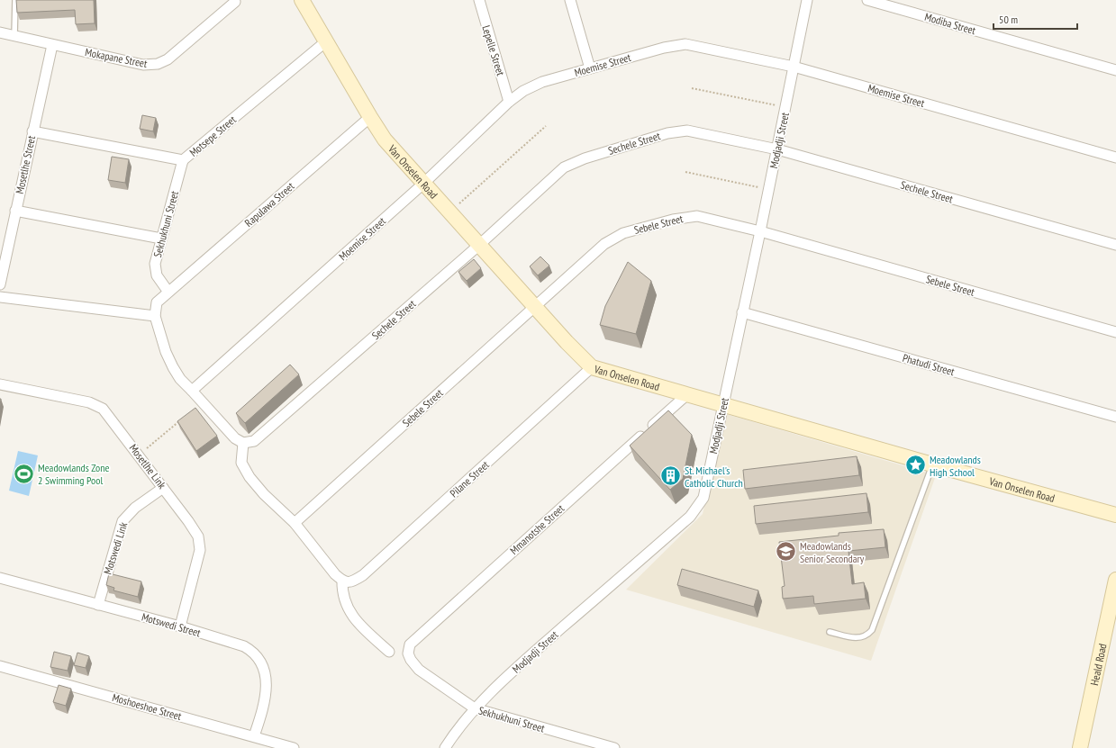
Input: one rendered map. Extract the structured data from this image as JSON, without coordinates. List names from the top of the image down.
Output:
{
  "streets": {
    "street": [
      "Modiba Street",
      "Lepelle Street",
      "Mokapane Street",
      "Moemise Street",
      "Motsepe Street",
      "Modjadji Street",
      "Sechele Street",
      "Mosetlhe Street",
      "Van Onselen Road",
      "Rapulawa Street",
      "Sekhukhuni Street",
      "Sebele Street",
      "Phatudi Street",
      "Mosetlhe Link",
      "Pilane Street",
      "Mmanotshe Street",
      "Motswedi Link",
      "Motswedi Street",
      "Heald Road",
      "Moshoeshoe Street"
    ]
  },
  "crossings": [
    ["Lepelle Street", "Moemise Street"],
    ["Mokapane Street", "Mosetlhe Street"],
    ["Moemise Street", "Modjadji Street"],
    ["Moemise Street", "Van Onselen Road"],
    ["Motsepe Street", "Mosetlhe Street"],
    ["Motsepe Street", "Van Onselen Road"],
    ["Motsepe Street", "Sekhukhuni Street"],
    ["Modjadji Street", "Sechele Street"],
    ["Modjadji Street", "Van Onselen Road"],
    ["Modjadji Street", "Sekhukhuni Street"],
    ["Modjadji Street", "Sebele Street"],
    ["Modjadji Street", "Phatudi Street"],
    ["Sechele Street", "Van Onselen Road"],
    ["Van Onselen Road", "Rapulawa Street"],
    ["Van Onselen Road", "Sebele Street"],
    ["Van Onselen Road", "Pilane Street"],
    ["Van Onselen Road", "Mmanotshe Street"],
    ["Rapulawa Street", "Sekhukhuni Street"],
    ["Sekhukhuni Street", "Mmanotshe Street"],
    ["Mosetlhe Link", "Motswedi Link"],
    ["Mosetlhe Link", "Motswedi Street"],
    ["Motswedi Link", "Motswedi Street"],
    ["Motswedi Street", "Moshoeshoe Street"]
  ],
  "places": {
    "place": ["Meadowlands High School"],
    "sports": ["Meadowlands Zone 2 Swimming Pool"],
    "building": ["St. Michael's Catholic Church"],
    "school or university": ["Meadowlands Senior Secondary"]
  },
  "scale_bar": "50 m"
}
